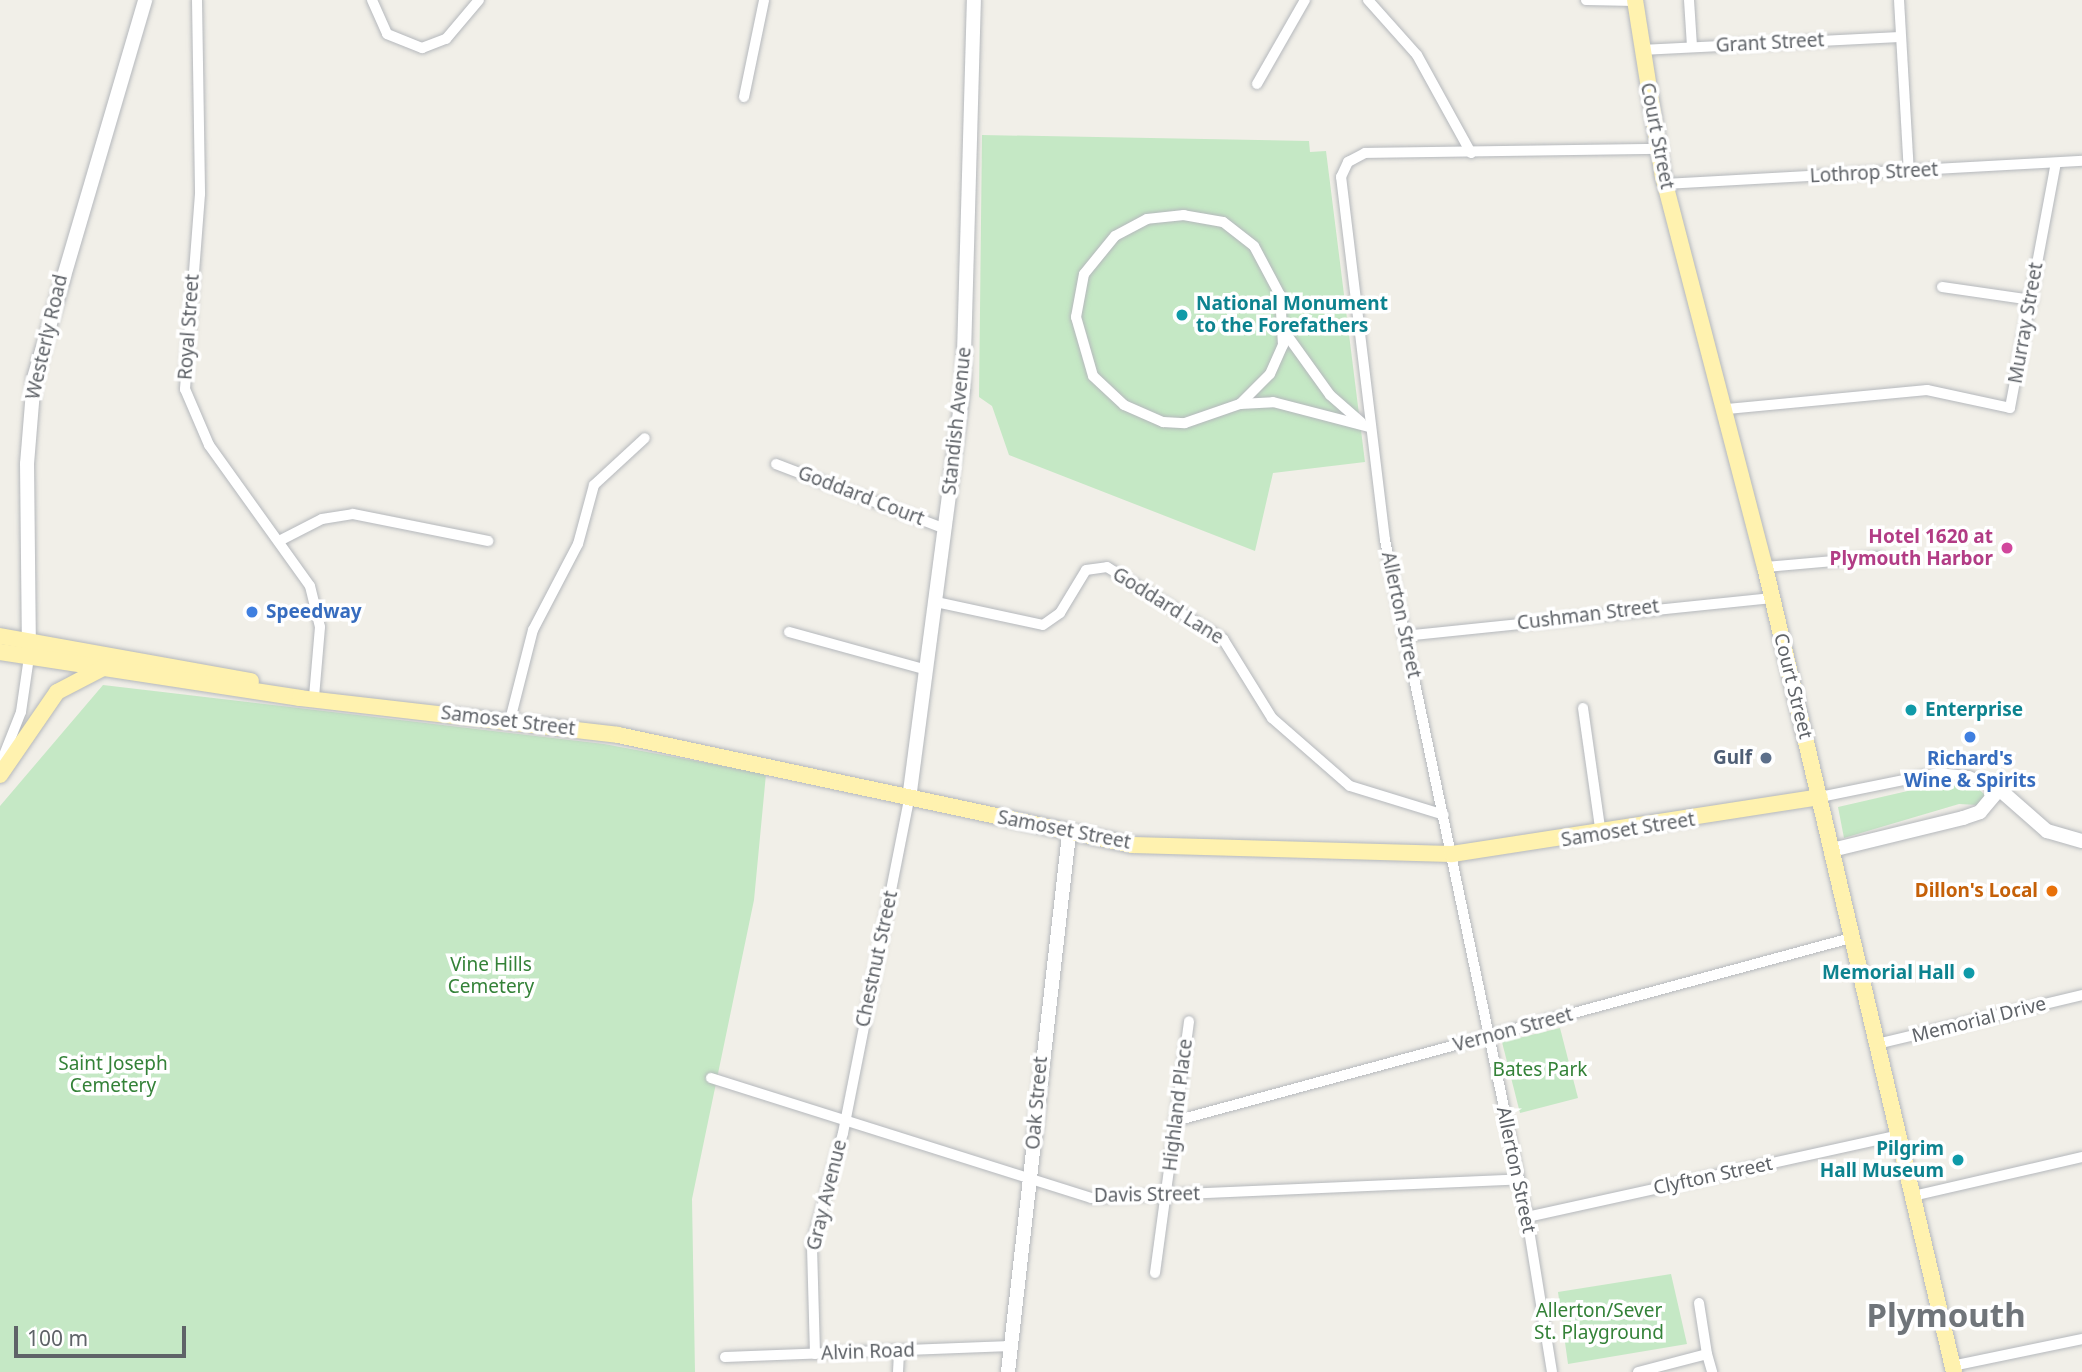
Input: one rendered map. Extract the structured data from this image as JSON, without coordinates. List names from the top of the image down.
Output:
{
  "streets": {
    "main road": ["Court Street", "Samoset Street"],
    "street": [
      "Grant Street",
      "Lothrop Street",
      "Murray Street",
      "Royal Street",
      "Westerly Road",
      "Standish Avenue",
      "Goddard Court",
      "Goddard Lane",
      "Allerton Street",
      "Cushman Street",
      "Chestnut Street",
      "Memorial Drive",
      "Vernon Street",
      "Oak Street",
      "Highland Place",
      "Clyfton Street",
      "Gray Avenue",
      "Davis Street",
      "Alvin Road"
    ]
  },
  "crossings": [
    ["Grant Street", "Court Street"],
    ["Court Street", "Lothrop Street"],
    ["Court Street", "Murray Street"],
    ["Court Street", "Allerton Street"],
    ["Court Street", "Cushman Street"],
    ["Court Street", "Samoset Street"],
    ["Court Street", "Memorial Drive"],
    ["Court Street", "Vernon Street"],
    ["Court Street", "Clyfton Street"],
    ["Lothrop Street", "Murray Street"],
    ["Royal Street", "Samoset Street"],
    ["Westerly Road", "Samoset Street"],
    ["Standish Avenue", "Goddard Court"],
    ["Standish Avenue", "Goddard Lane"],
    ["Standish Avenue", "Samoset Street"],
    ["Standish Avenue", "Chestnut Street"],
    ["Goddard Lane", "Allerton Street"],
    ["Allerton Street", "Cushman Street"],
    ["Allerton Street", "Samoset Street"],
    ["Allerton Street", "Vernon Street"],
    ["Allerton Street", "Clyfton Street"],
    ["Allerton Street", "Davis Street"],
    ["Samoset Street", "Chestnut Street"],
    ["Samoset Street", "Oak Street"],
    ["Chestnut Street", "Gray Avenue"],
    ["Chestnut Street", "Davis Street"],
    ["Vernon Street", "Highland Place"],
    ["Oak Street", "Davis Street"],
    ["Oak Street", "Alvin Road"],
    ["Highland Place", "Davis Street"],
    ["Gray Avenue", "Davis Street"],
    ["Gray Avenue", "Alvin Road"]
  ],
  "districts": ["Plymouth"],
  "parks": [
    "Vine Hills Cemetery",
    "Saint Joseph Cemetery",
    "Bates Park",
    "Allerton/Sever St. Playground"
  ],
  "places": [
    "National Monument to the Forefathers",
    "Hotel 1620 at Plymouth Harbor",
    "Speedway",
    "Enterprise",
    "Richard's Wine & Spirits",
    "Gulf",
    "Dillon's Local",
    "Memorial Hall",
    "Pilgrim Hall Museum"
  ],
  "scale_bar": "100 m"
}
